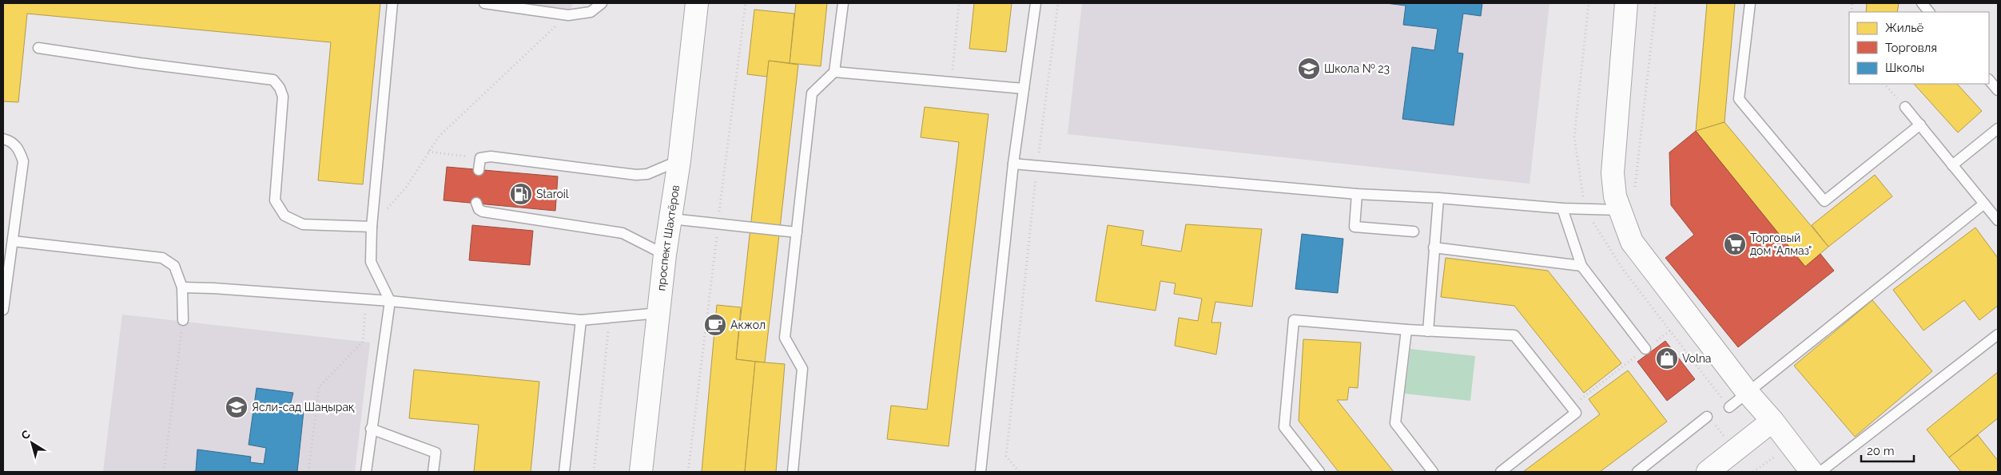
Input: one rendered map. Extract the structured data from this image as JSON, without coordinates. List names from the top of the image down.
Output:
{
  "streets": {
    "street": ["проспект Шахтёров"]
  },
  "places": {
    "school or university": ["Школа № 23", "Ясли-сад Шаңырақ"],
    "fuel station": ["Staroil"],
    "supermarket": ["Торговый дом \"Алмаз\""],
    "cafe": ["Акжол"],
    "shop": ["Volna"]
  },
  "legend": ["Жильё", "Торговля", "Школы"],
  "scale_bar": "20 m",
  "north": "top left"
}
